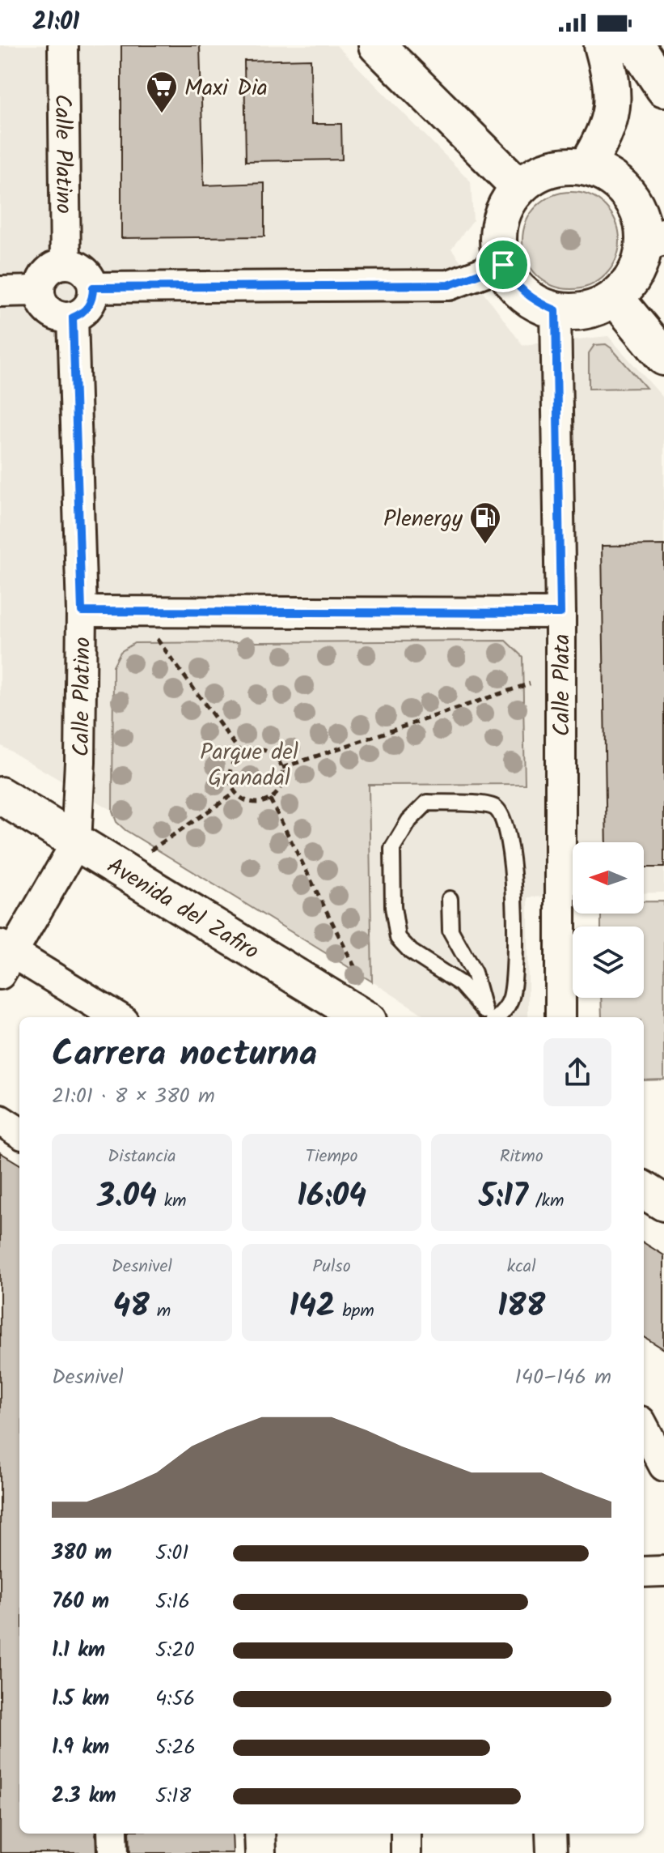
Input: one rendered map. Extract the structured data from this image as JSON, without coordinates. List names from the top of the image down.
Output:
{
  "streets": {
    "main road": ["Avenida del Zafiro"],
    "street": ["Calle Platino", "Calle Plata"]
  },
  "crossings": [
    ["Calle Platino", "Avenida del Zafiro"]
  ],
  "parks": ["Parque del Granadal"],
  "places": {
    "supermarket": ["Maxi Dia"],
    "fuel station": ["Plenergy"]
  },
  "north": "left",
  "page": {
    "status": "21:01",
    "heading": ["Carrera nocturna", "21:01 · 8 × 380 m"],
    "stats": [
      ["Distancia", "3.04 km"],
      ["Tiempo", "16:04"],
      ["Ritmo", "5:17 /km"],
      ["Desnivel", "48 m"],
      ["Pulso", "142 bpm"],
      ["kcal", "188"]
    ],
    "chart": ["Desnivel", "140–146 m"],
    "list": [
      {
        "name": "380 m",
        "note": "5:01"
      },
      {
        "name": "760 m",
        "note": "5:16"
      },
      {
        "name": "1.1 km",
        "note": "5:20"
      },
      {
        "name": "1.5 km",
        "note": "4:56"
      },
      {
        "name": "1.9 km",
        "note": "5:26"
      },
      {
        "name": "2.3 km",
        "note": "5:18"
      }
    ]
  }
}
